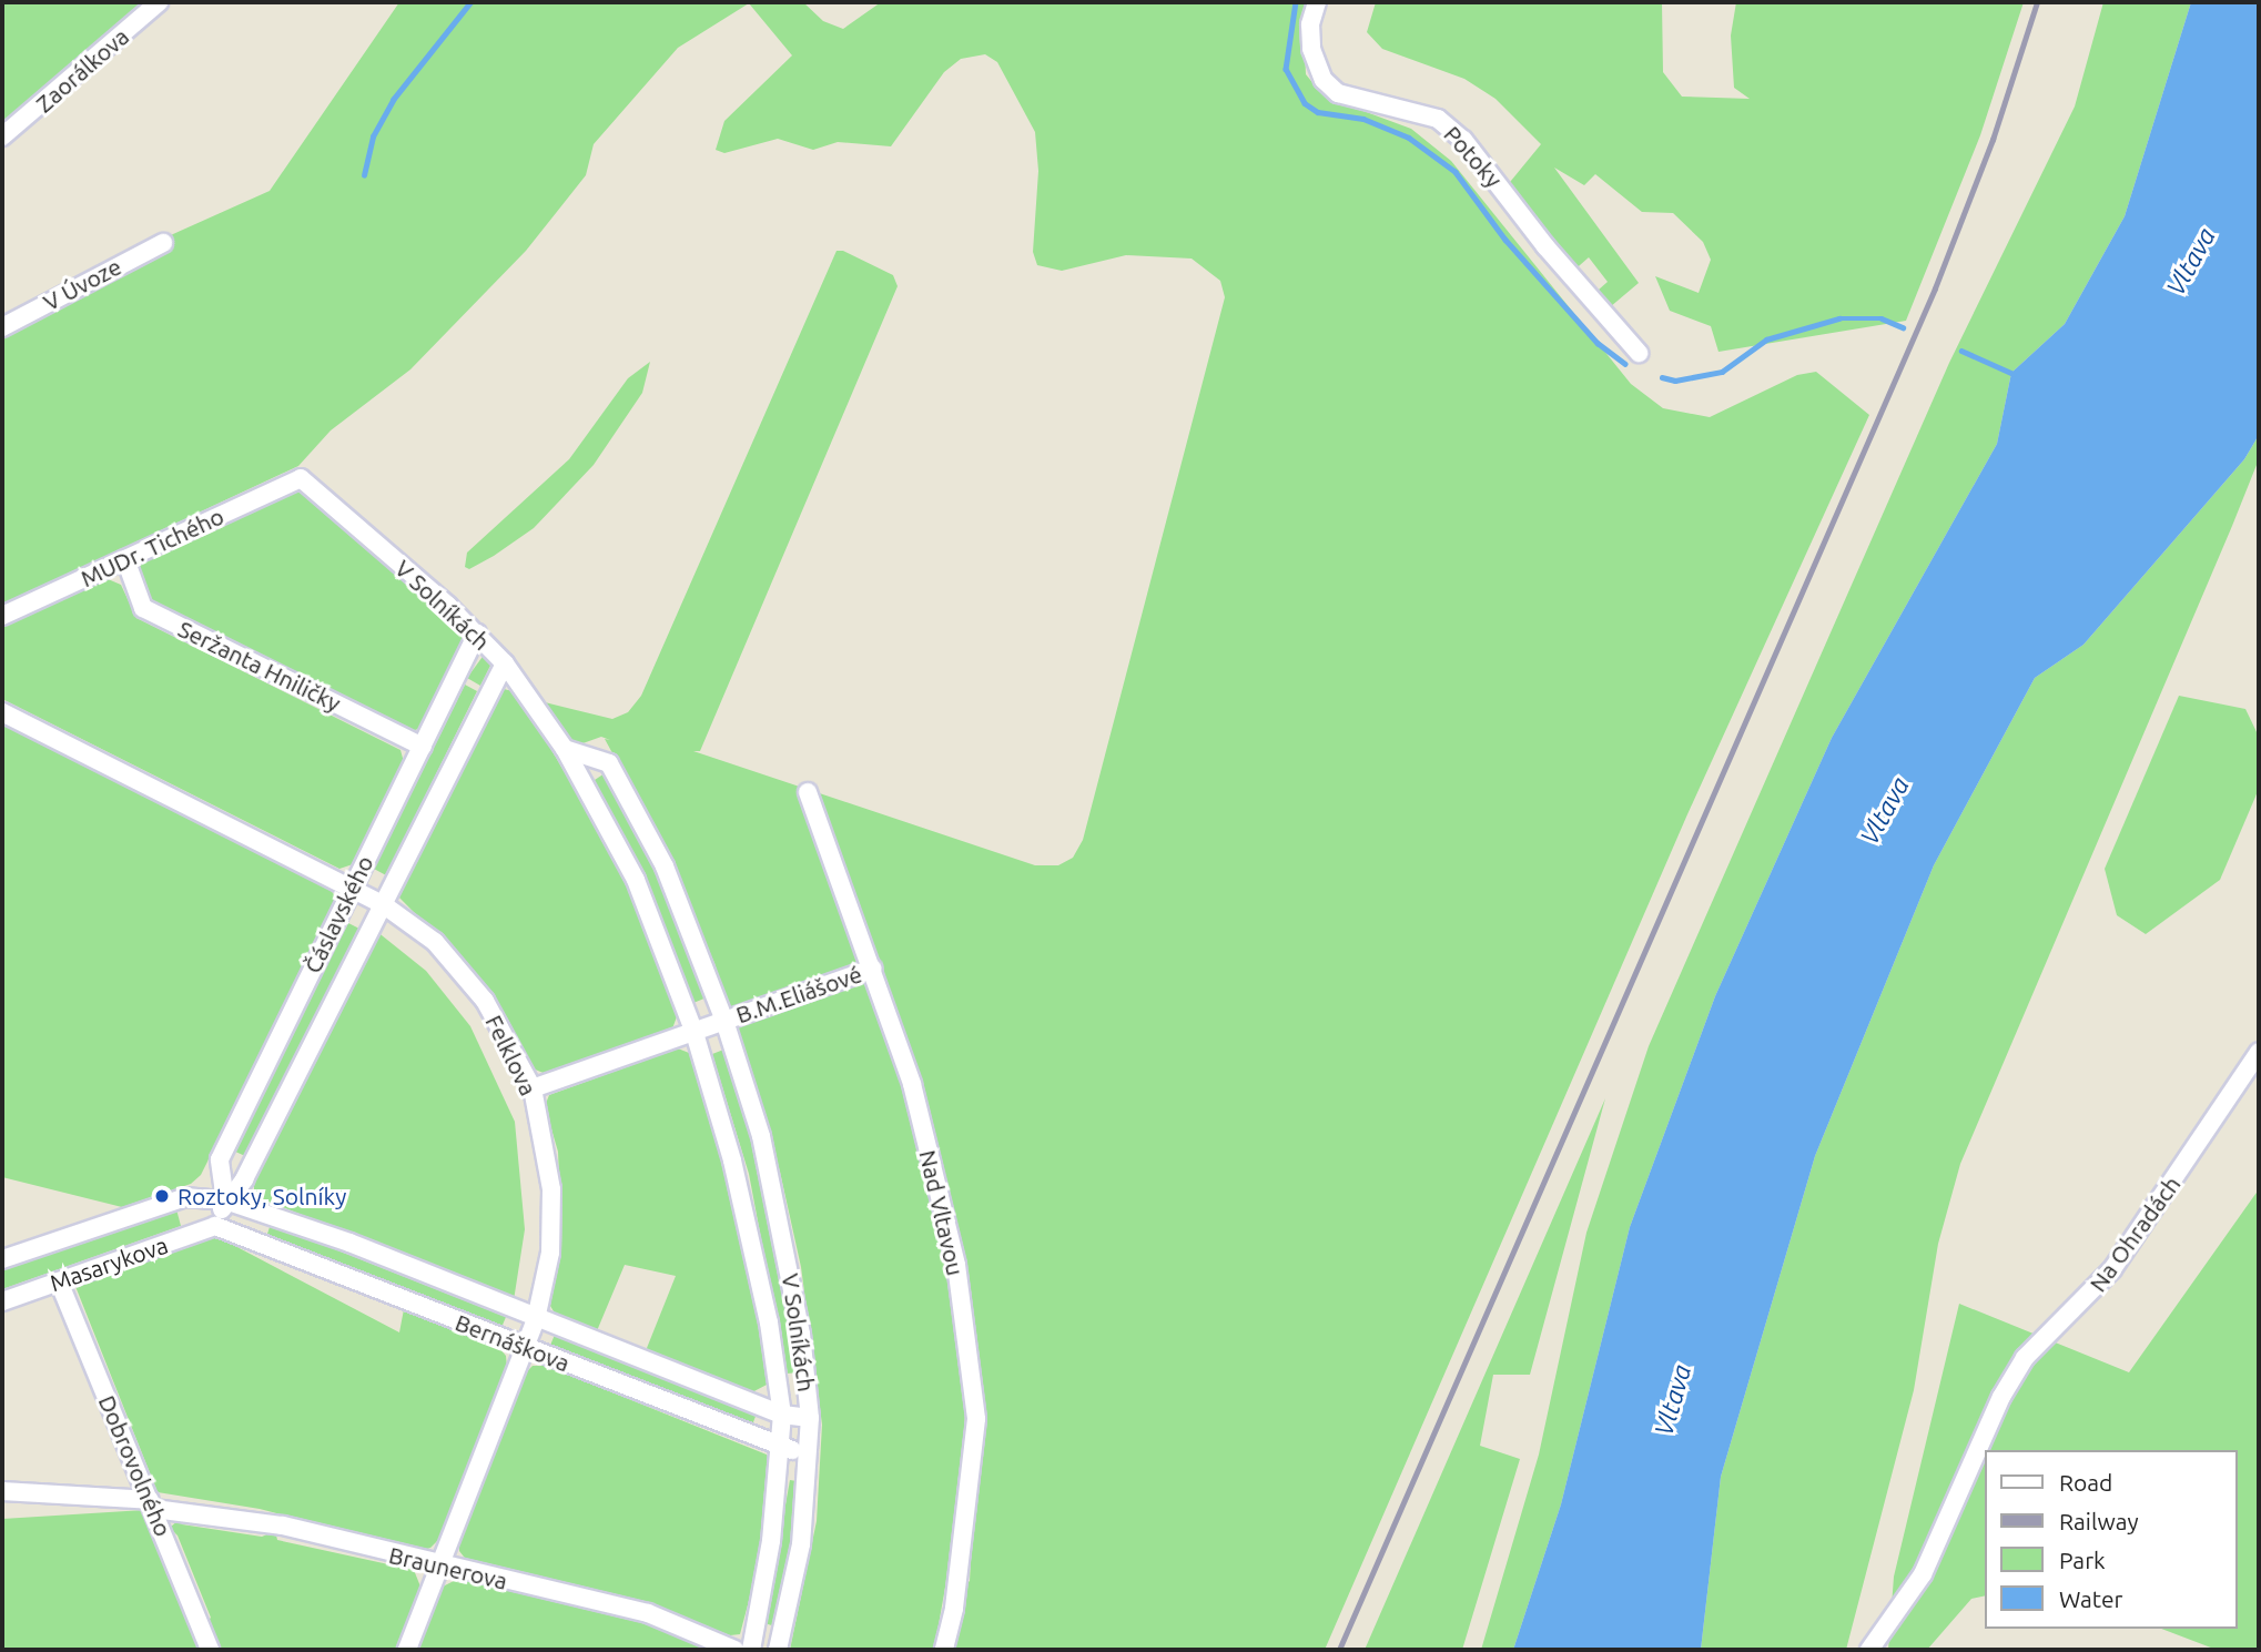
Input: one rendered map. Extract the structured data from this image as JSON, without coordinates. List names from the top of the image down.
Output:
{
  "streets": {
    "street": [
      "Zaorálkova",
      "Potoky",
      "V Úvoze",
      "MUDr. Tichého",
      "V Solníkách",
      "Seržanta Hniličky",
      "Čáslavského",
      "B.M.Eliášové",
      "Felklova",
      "Nad Vltavou",
      "Na Ohradách",
      "Masarykova",
      "Bernáškova",
      "Dobrovolného",
      "Braunerova"
    ]
  },
  "crossings": [
    ["MUDr. Tichého", "V Solníkách"],
    ["MUDr. Tichého", "Seržanta Hniličky"],
    ["V Solníkách", "Čáslavského"],
    ["V Solníkách", "B.M.Eliášové"],
    ["V Solníkách", "Bernáškova"],
    ["Seržanta Hniličky", "Čáslavského"],
    ["Čáslavského", "Felklova"],
    ["Čáslavského", "Masarykova"],
    ["Čáslavského", "Bernáškova"],
    ["B.M.Eliášové", "Nad Vltavou"],
    ["Felklova", "Bernáškova"],
    ["Felklova", "Braunerova"],
    ["Masarykova", "Bernáškova"],
    ["Masarykova", "Dobrovolného"],
    ["Dobrovolného", "Braunerova"]
  ],
  "water": ["Vltava"],
  "places": ["Roztoky, Solníky"],
  "legend": [
    "Road",
    "Railway",
    "Park",
    "Water"
  ]
}
